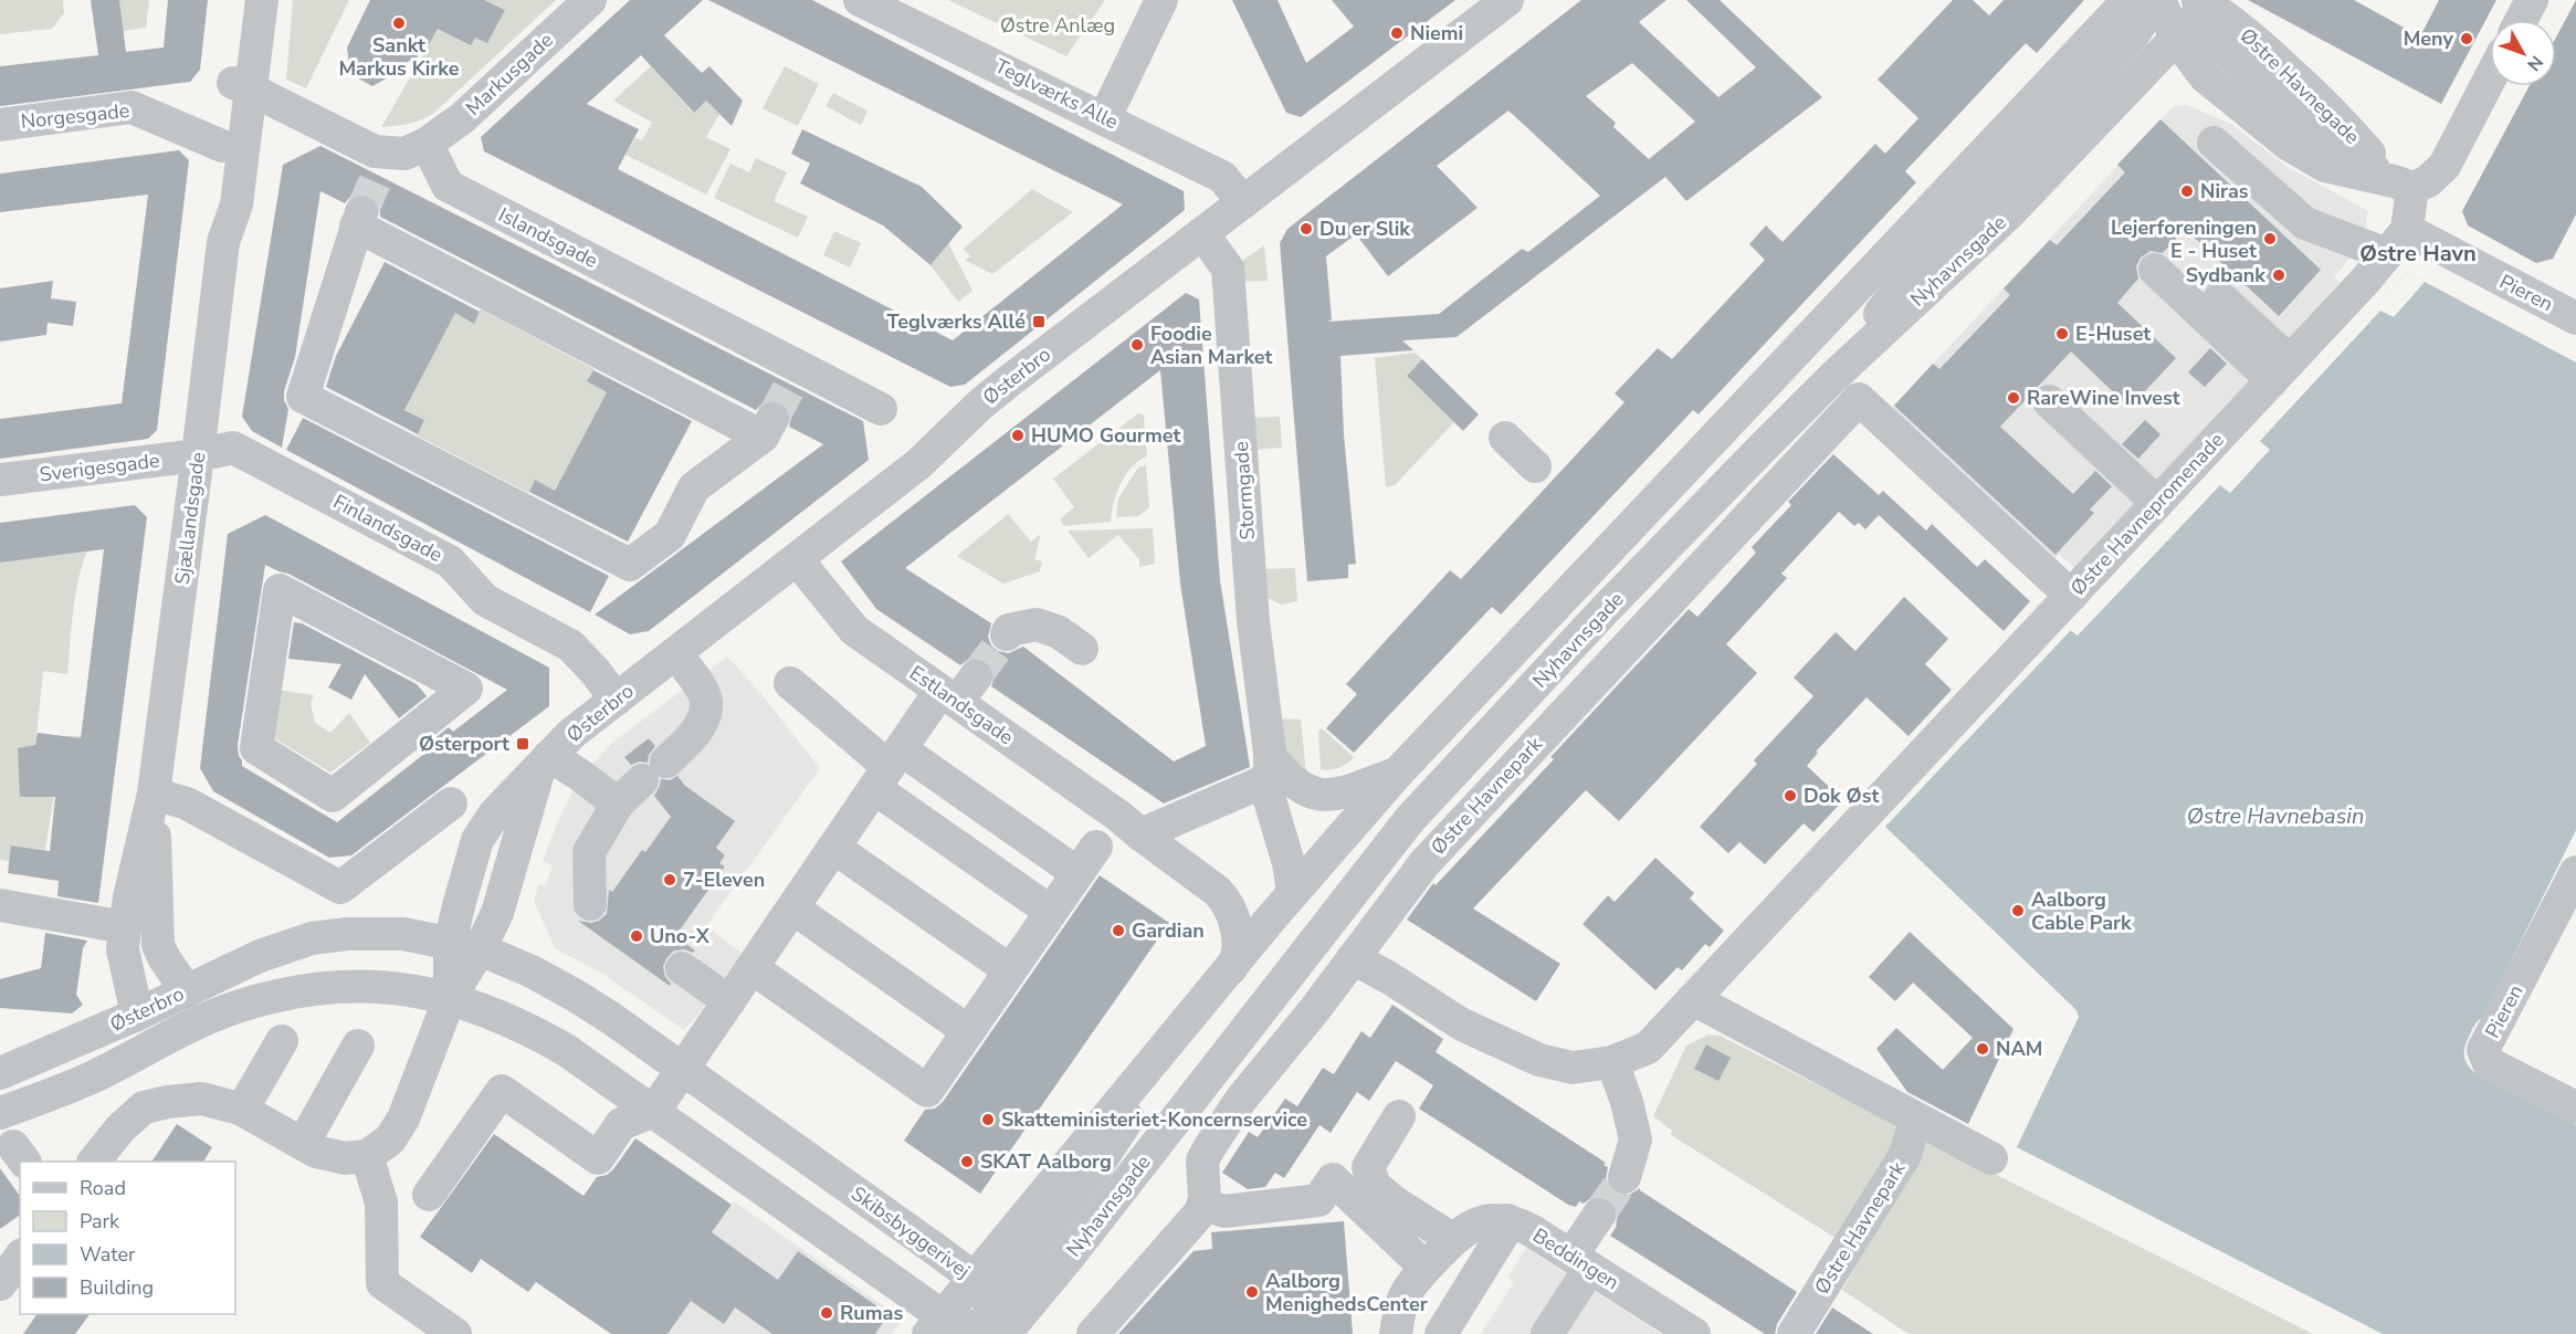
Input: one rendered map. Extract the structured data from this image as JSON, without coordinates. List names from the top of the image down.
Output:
{
  "streets": {
    "street": [
      "Markusgade",
      "Østre Havnegade",
      "Teglværks Alle",
      "Norgesgade",
      "Islandsgade",
      "Nyhavnsgade",
      "Pieren",
      "Østerbro",
      "Sverigesgade",
      "Stormgade",
      "Østre Havnepromenade",
      "Sjællandsgade",
      "Finlandsgade",
      "Estlandsgade",
      "Østre Havnepark",
      "Skibsbyggerivej",
      "Beddingen"
    ]
  },
  "crossings": [
    ["Markusgade", "Islandsgade"],
    ["Østre Havnegade", "Nyhavnsgade"],
    ["Teglværks Alle", "Østerbro"],
    ["Norgesgade", "Sjællandsgade"],
    ["Nyhavnsgade", "Stormgade"],
    ["Nyhavnsgade", "Estlandsgade"],
    ["Nyhavnsgade", "Skibsbyggerivej"],
    ["Pieren", "Østre Havnepromenade"],
    ["Østerbro", "Stormgade"],
    ["Østerbro", "Sjællandsgade"],
    ["Østerbro", "Finlandsgade"],
    ["Østerbro", "Estlandsgade"],
    ["Østerbro", "Skibsbyggerivej"],
    ["Sverigesgade", "Sjællandsgade"],
    ["Sverigesgade", "Finlandsgade"],
    ["Østre Havnepromenade", "Østre Havnepark"],
    ["Sjællandsgade", "Finlandsgade"]
  ],
  "districts": ["Østre Havn"],
  "water": ["Østre Havnebasin"],
  "parks": ["Østre Anlæg"],
  "places": {
    "other": [
      "Sankt Markus Kirke",
      "Niemi",
      "Meny",
      "Niras",
      "Du er Slik",
      "Lejerforeningen E - Huset",
      "Sydbank",
      "E-Huset",
      "Foodie Asian Market",
      "RareWine Invest",
      "HUMO Gourmet",
      "Dok Øst",
      "7-Eleven",
      "Aalborg Cable Park",
      "Gardian",
      "Uno-X",
      "NAM",
      "Skatteministeriet-Koncernservice",
      "SKAT Aalborg",
      "Aalborg MenighedsCenter",
      "Rumas"
    ],
    "transit": ["Teglværks Allé", "Østerport"]
  },
  "legend": [
    "Road",
    "Park",
    "Water",
    "Building"
  ],
  "north": "bottom right"
}
